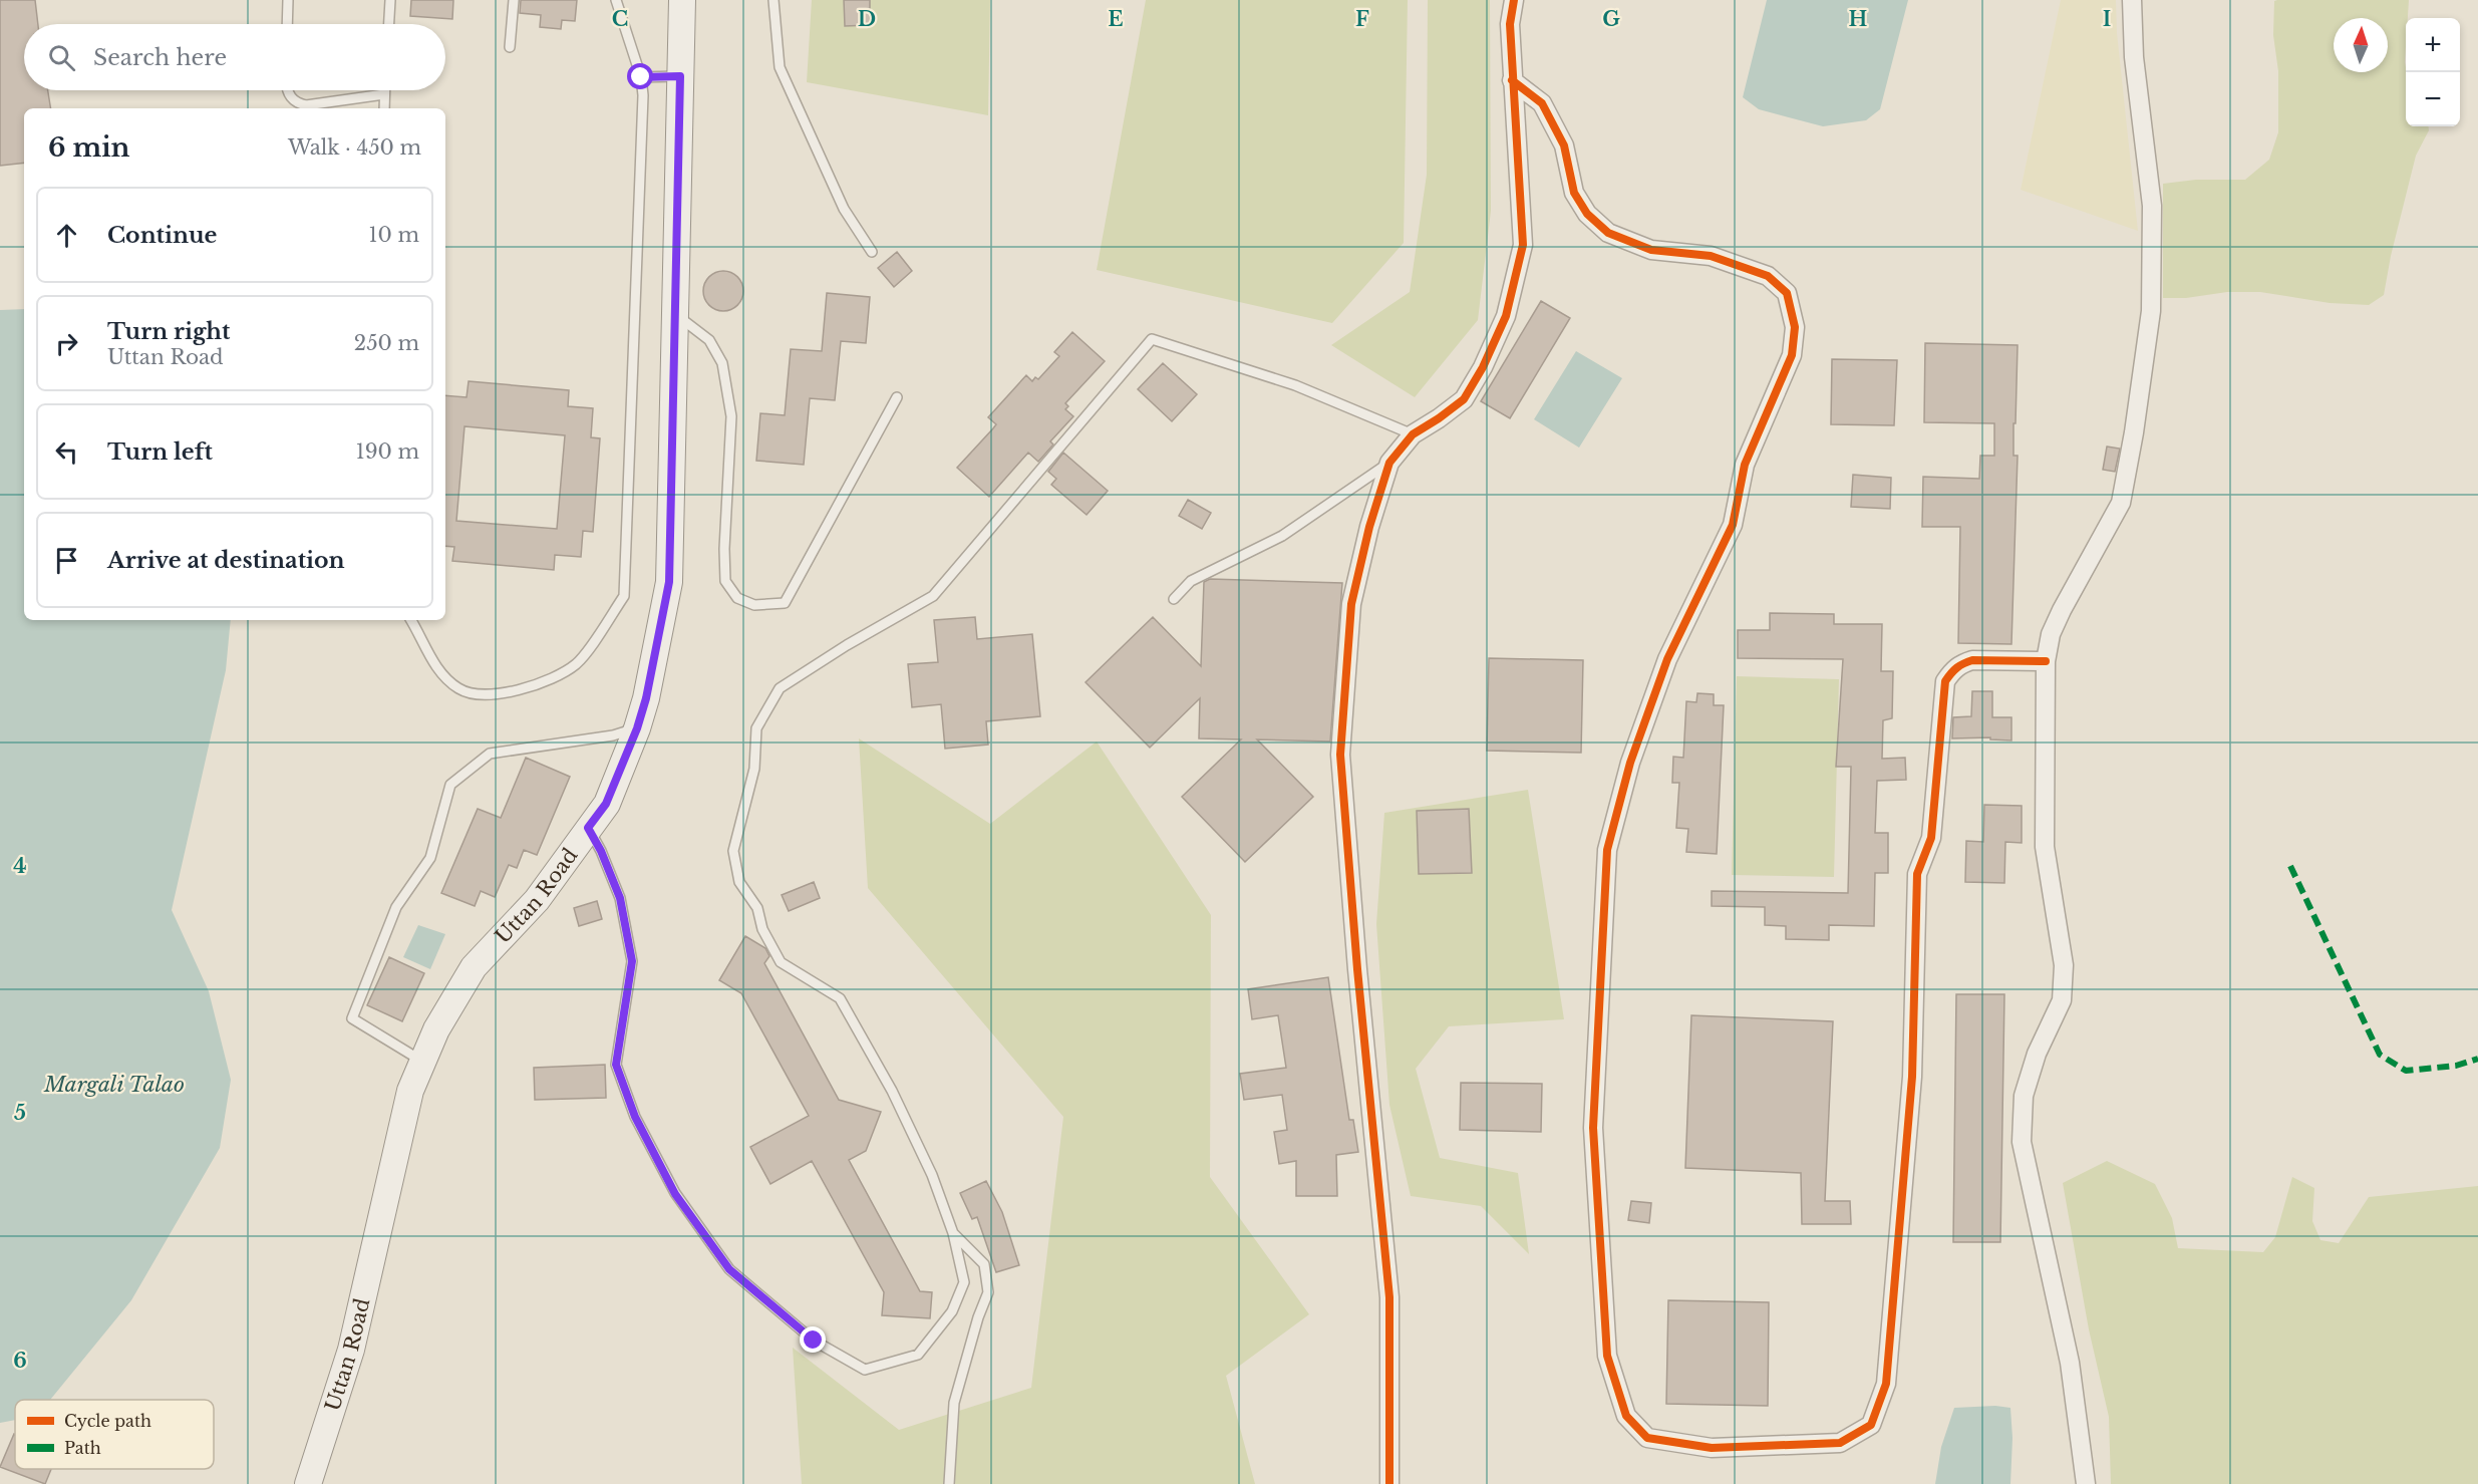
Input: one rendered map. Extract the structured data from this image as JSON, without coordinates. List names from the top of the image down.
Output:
{
  "streets": {
    "main road": ["Uttan Road"]
  },
  "water": ["Margali Talao"],
  "legend": ["Cycle path", "Path"],
  "north": "top",
  "page": {
    "map_buttons": ["+", "−"],
    "search": "Search here",
    "heading": ["6 min", "Walk · 450 m"],
    "list": [
      ["Continue", "10 m"],
      ["Turn right", "Uttan Road", "250 m"],
      ["Turn left", "190 m"],
      "Arrive at destination"
    ]
  },
  "grid": {
    "columns": [
      "C",
      "D",
      "E",
      "F",
      "G",
      "H",
      "I"
    ],
    "rows": ["4", "5", "6"]
  }
}
